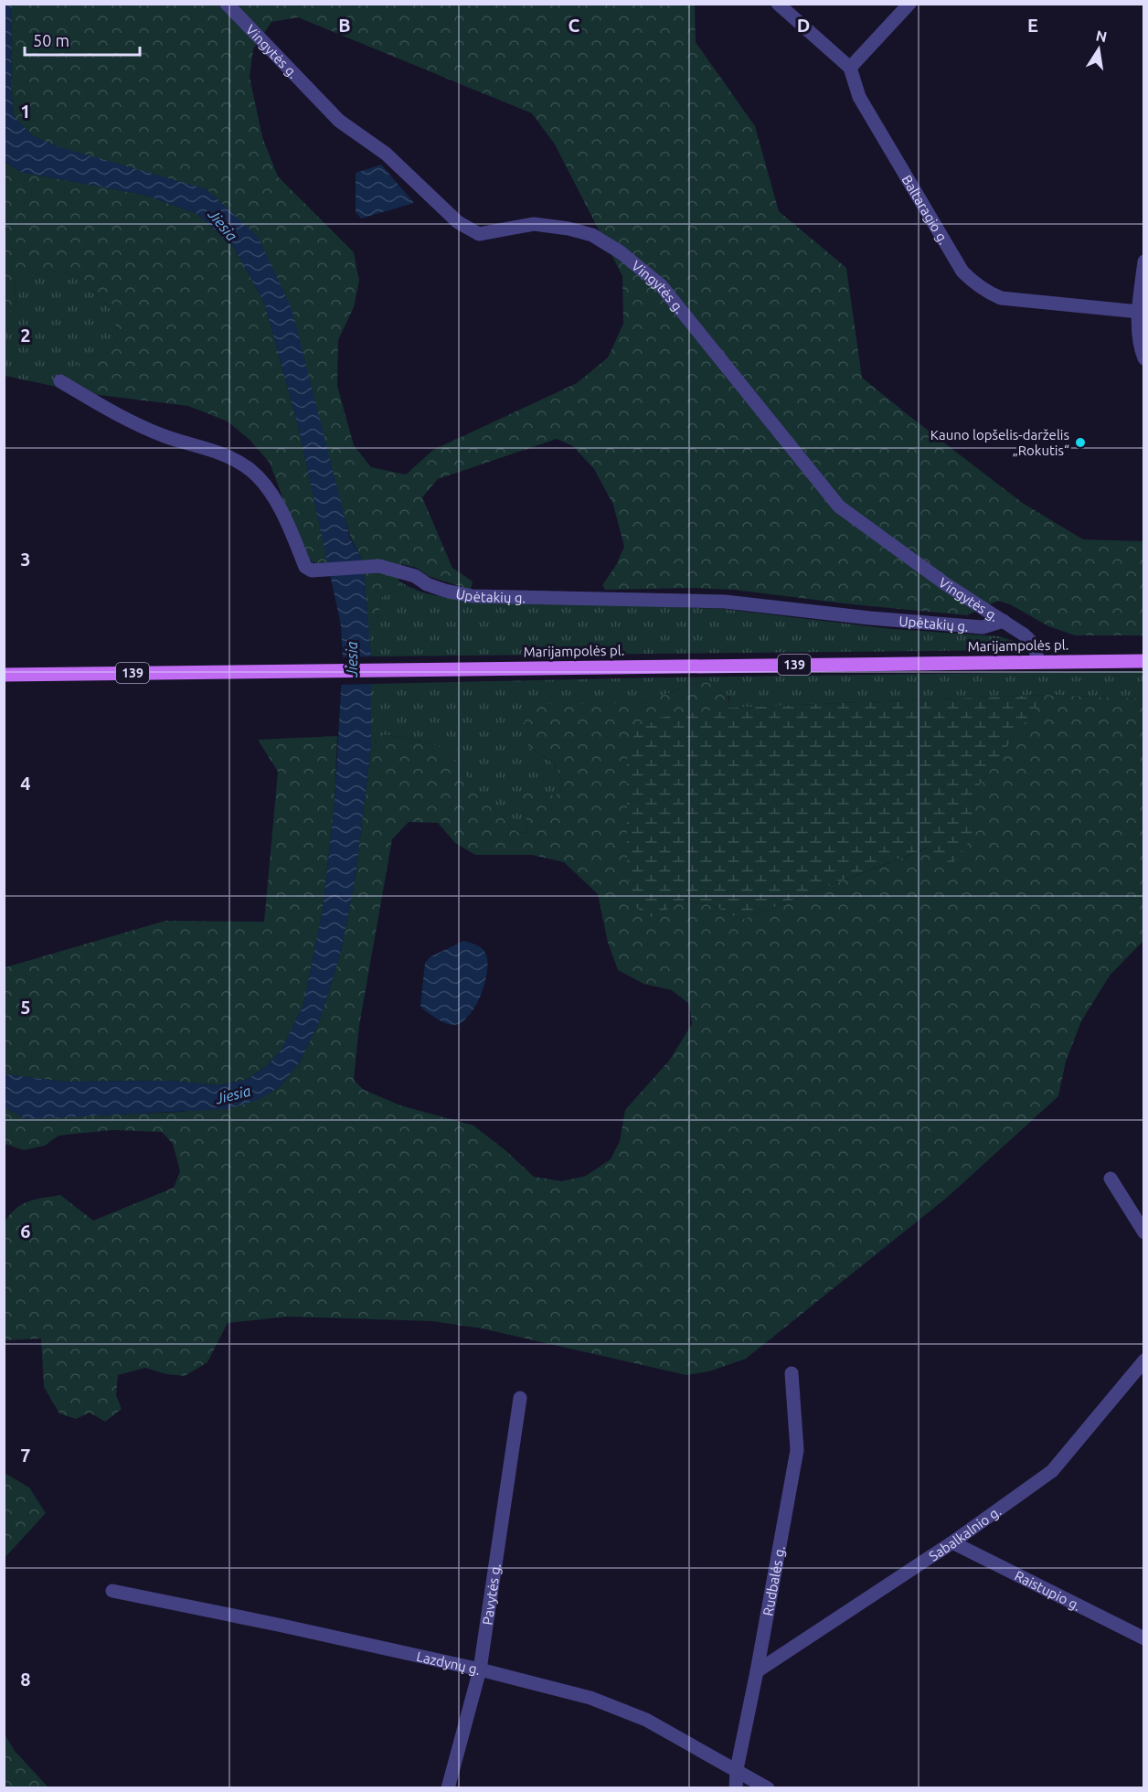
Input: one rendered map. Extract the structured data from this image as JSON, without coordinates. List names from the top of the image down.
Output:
{
  "streets": {
    "main road": ["Marijampolės pl.", "139"],
    "street": [
      "Vingytės g.",
      "Baltaragio g.",
      "Upėtakių g.",
      "Sabalkalnio g.",
      "Rudbalės g.",
      "Raistupio g.",
      "Pavytės g.",
      "Lazdynų g."
    ]
  },
  "crossings": [
    ["Vingytės g.", "Upėtakių g."],
    ["Vingytės g.", "Marijampolės pl."],
    ["Sabalkalnio g.", "Rudbalės g."],
    ["Sabalkalnio g.", "Raistupio g."],
    ["Rudbalės g.", "Lazdynų g."],
    ["Pavytės g.", "Lazdynų g."]
  ],
  "water": ["Jiesia"],
  "places": ["Kauno lopšelis-darželis „Rokutis“"],
  "scale_bar": "50 m",
  "north": "top",
  "grid": {
    "columns": [
      "B",
      "C",
      "D",
      "E"
    ],
    "rows": [
      "1",
      "2",
      "3",
      "4",
      "5",
      "6",
      "7",
      "8"
    ]
  }
}
